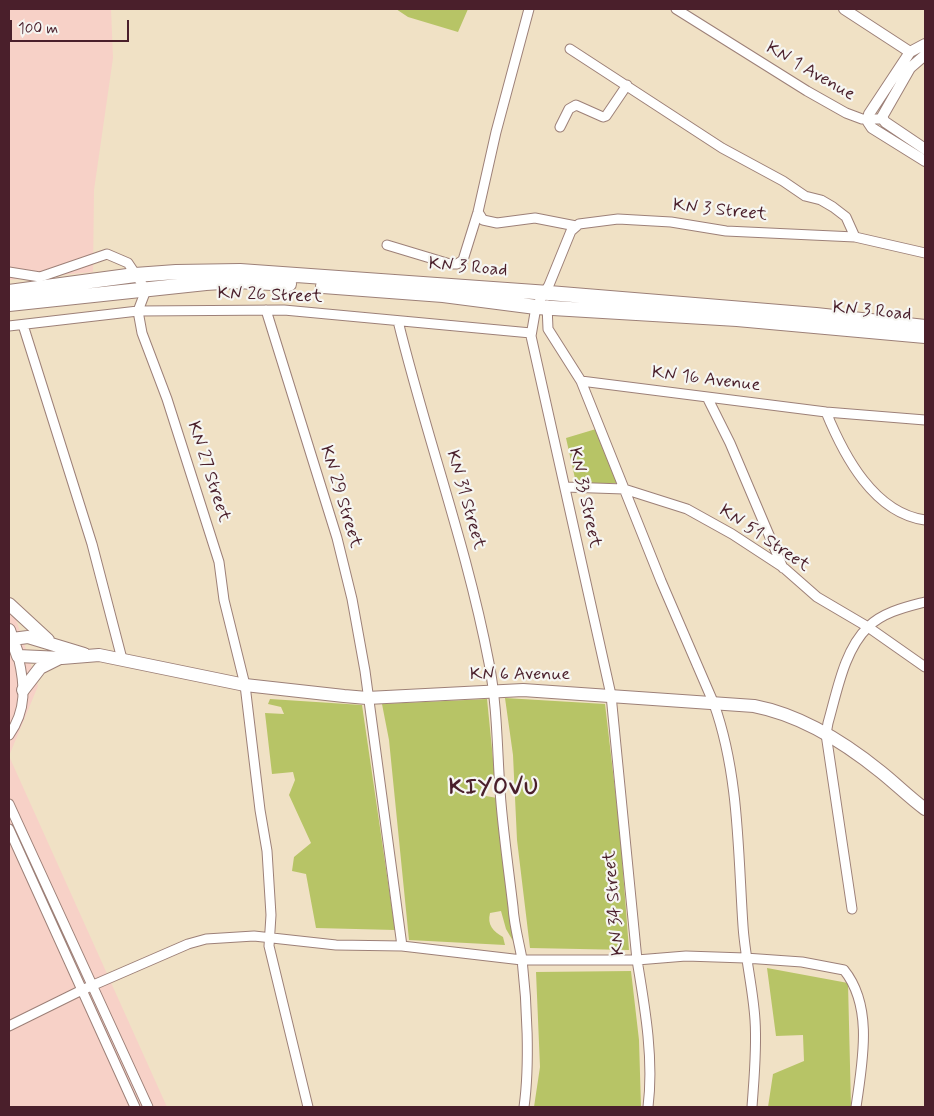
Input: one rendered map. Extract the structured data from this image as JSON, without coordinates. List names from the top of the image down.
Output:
{
  "streets": {
    "highway": ["KN 3 Road"],
    "main road": ["KN 6 Avenue"],
    "street": [
      "KN 1 Avenue",
      "KN 3 Street",
      "KN 26 Street",
      "KN 16 Avenue",
      "KN 27 Street",
      "KN 29 Street",
      "KN 33 Street",
      "KN 31 Street",
      "KN 51 Street",
      "KN 34 Street"
    ]
  },
  "crossings": [
    ["KN 3 Road", "KN 33 Street"],
    ["KN 26 Street", "KN 27 Street"],
    ["KN 26 Street", "KN 29 Street"],
    ["KN 26 Street", "KN 33 Street"],
    ["KN 26 Street", "KN 31 Street"],
    ["KN 27 Street", "KN 6 Avenue"],
    ["KN 29 Street", "KN 6 Avenue"],
    ["KN 33 Street", "KN 51 Street"],
    ["KN 33 Street", "KN 6 Avenue"],
    ["KN 33 Street", "KN 34 Street"],
    ["KN 31 Street", "KN 6 Avenue"],
    ["KN 6 Avenue", "KN 34 Street"]
  ],
  "districts": ["KIYOVU"],
  "scale_bar": "100 m"
}
